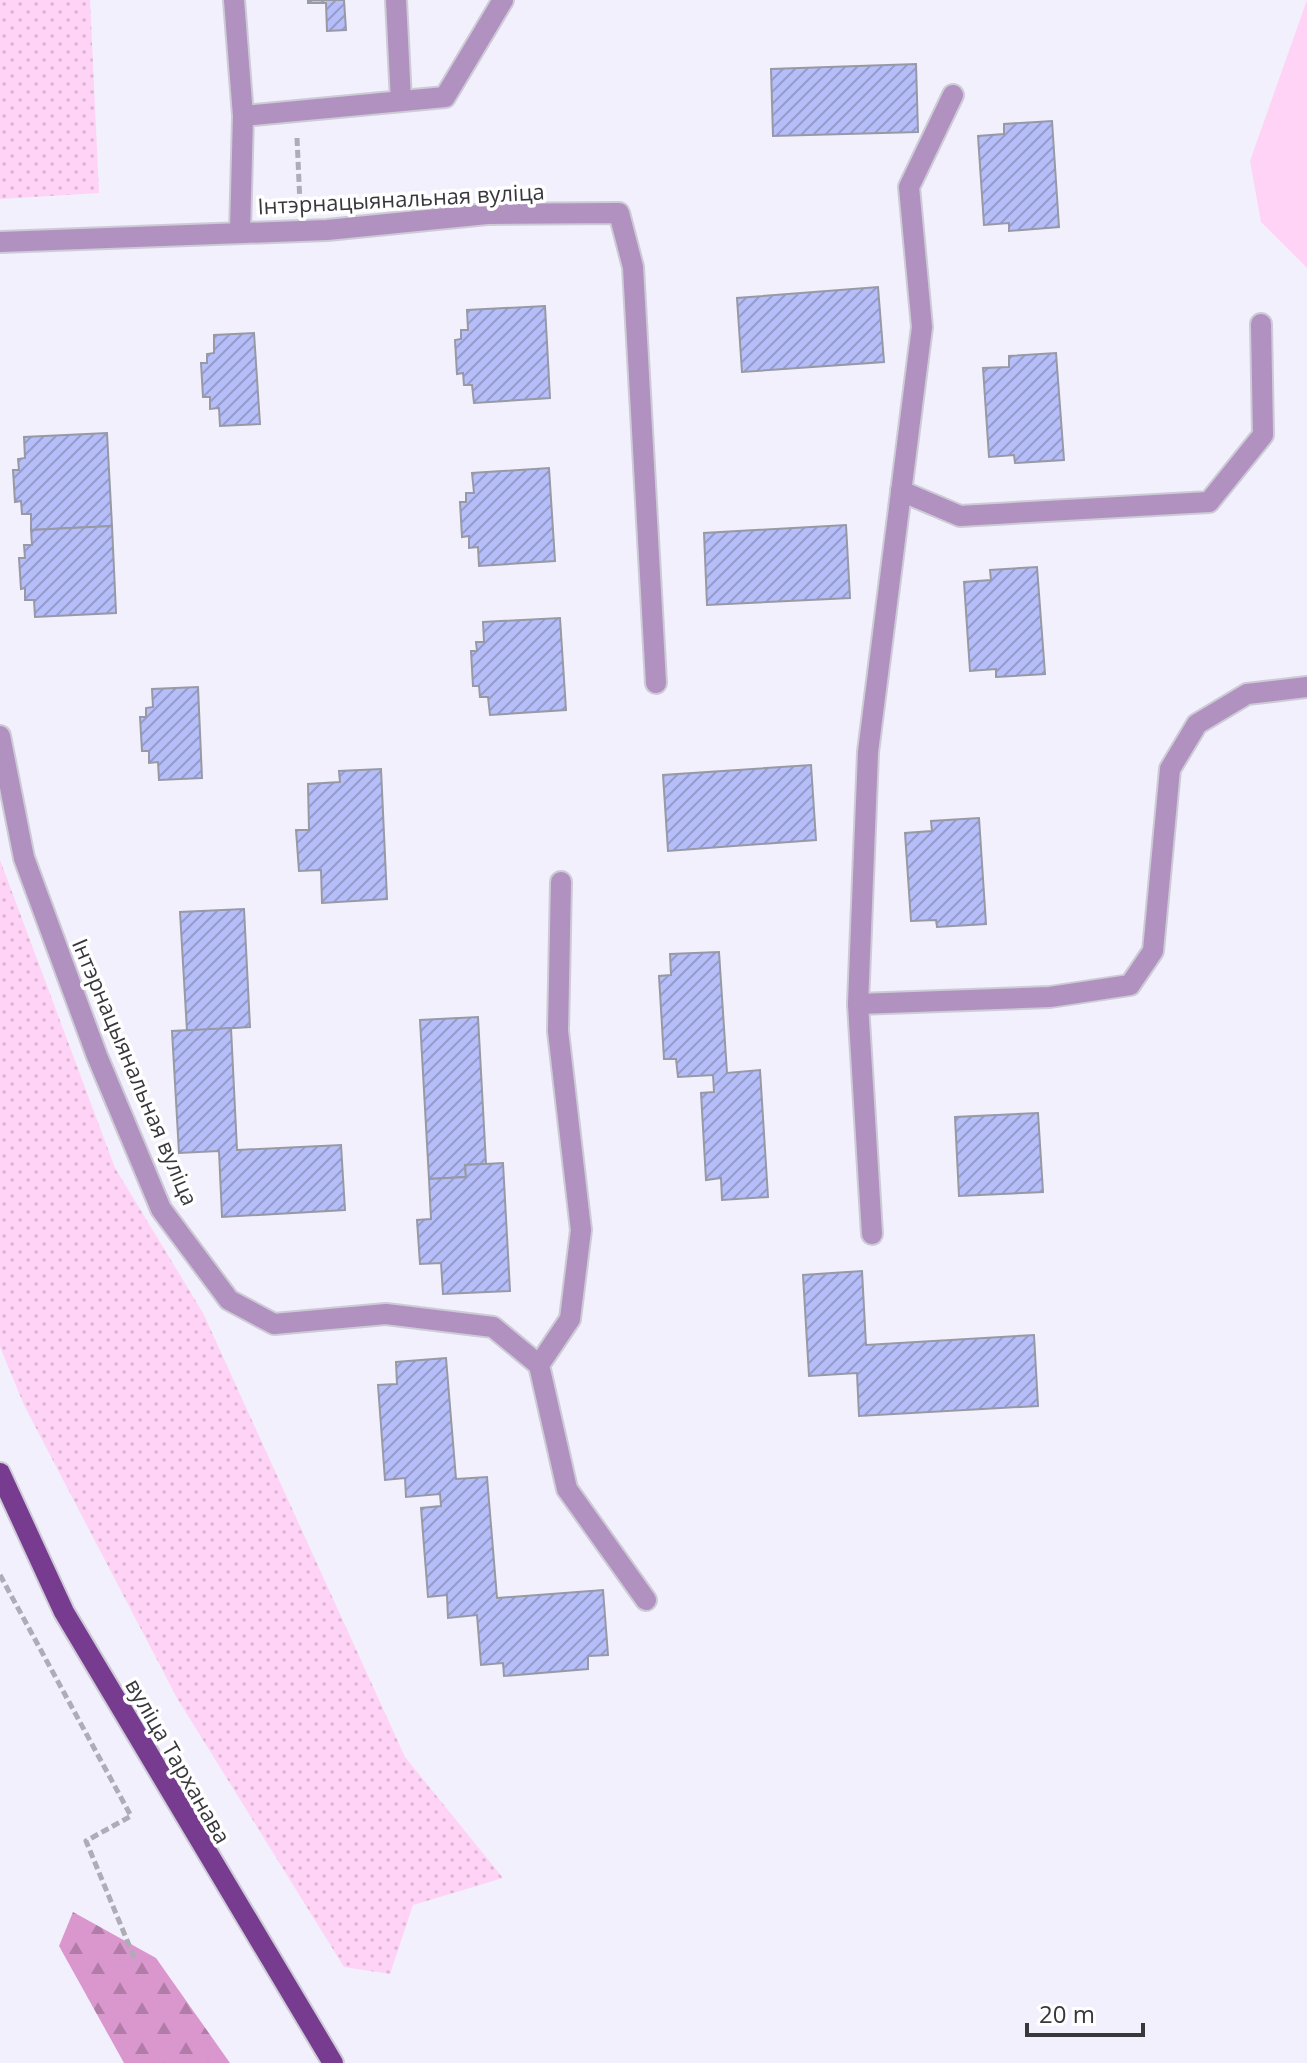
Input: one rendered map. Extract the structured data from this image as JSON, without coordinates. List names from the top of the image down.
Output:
{
  "streets": {
    "main road": ["вуліца Тарханава"],
    "street": ["Інтэрнацыянальная вуліца"]
  },
  "scale_bar": "20 m"
}
